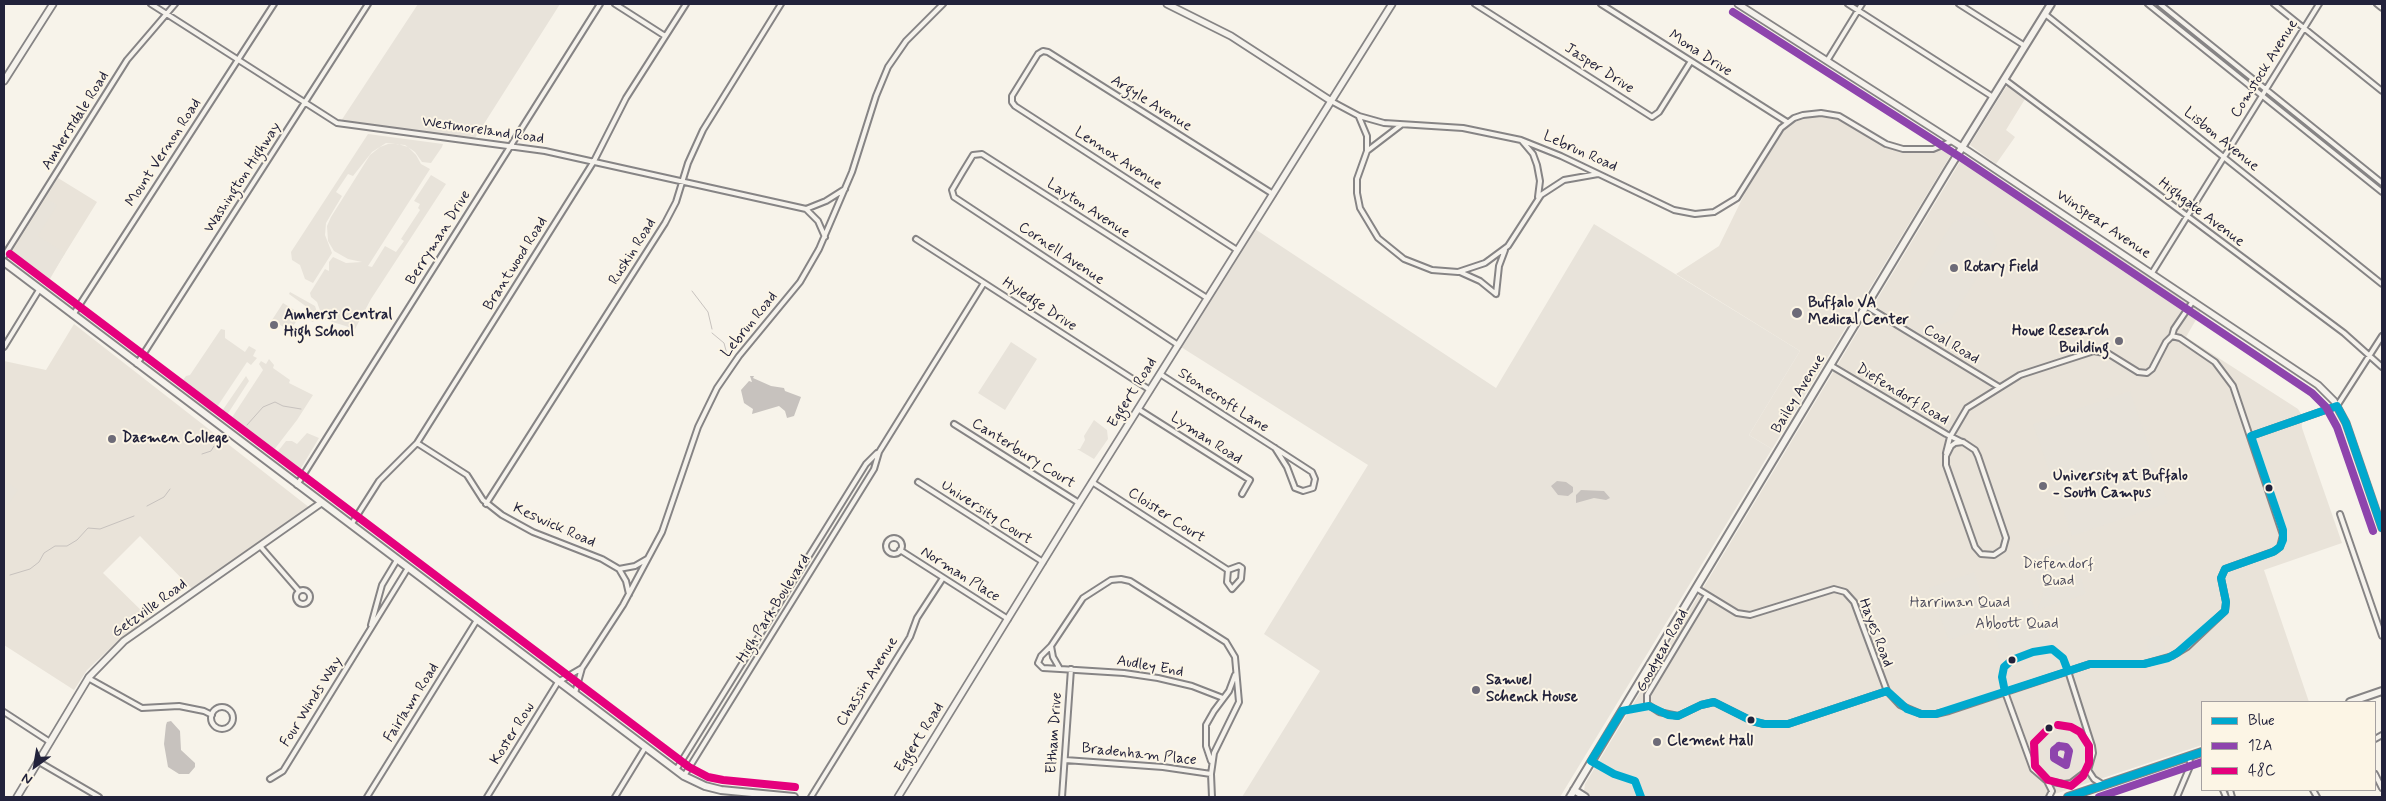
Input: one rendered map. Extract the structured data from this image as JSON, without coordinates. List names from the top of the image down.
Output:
{
  "streets": {
    "main road": ["Bailey Avenue"],
    "street": [
      "Mona Drive",
      "Jasper Drive",
      "Comstock Avenue",
      "Argyle Avenue",
      "Amherstdale Road",
      "Westmoreland Road",
      "Lisbon Avenue",
      "Lebrun Road",
      "Mount Vernon Road",
      "Lennox Avenue",
      "Washington Highway",
      "Layton Avenue",
      "Highgate Avenue",
      "Winspear Avenue",
      "Berryman Drive",
      "Ruskin Road",
      "Cornell Avenue",
      "Brantwood Road",
      "Hyledge Drive",
      "Coal Road",
      "Eggert Road",
      "Diefendorf Road",
      "Stonecroft Lane",
      "Lyman Road",
      "Canterbury Court",
      "University Court",
      "Cloister Court",
      "Keswick Road",
      "Norman Place",
      "Getzville Road",
      "High Park Boulevard",
      "Hayes Road",
      "Goodyear Road",
      "Audley End",
      "Chassin Avenue",
      "Four Winds Way",
      "Fairlawn Road",
      "Eltham Drive",
      "Koster Row",
      "Bradenham Place"
    ]
  },
  "crossings": [
    ["Mona Drive", "Jasper Drive"],
    ["Mona Drive", "Lebrun Road"],
    ["Comstock Avenue", "Lisbon Avenue"],
    ["Comstock Avenue", "Highgate Avenue"],
    ["Comstock Avenue", "Winspear Avenue"],
    ["Argyle Avenue", "Lennox Avenue"],
    ["Argyle Avenue", "Eggert Road"],
    ["Amherstdale Road", "Westmoreland Road"],
    ["Westmoreland Road", "Mount Vernon Road"],
    ["Westmoreland Road", "Washington Highway"],
    ["Westmoreland Road", "Berryman Drive"],
    ["Westmoreland Road", "Ruskin Road"],
    ["Westmoreland Road", "Brantwood Road"],
    ["Lisbon Avenue", "Bailey Avenue"],
    ["Lebrun Road", "Eggert Road"],
    ["Lebrun Road", "Koster Row"],
    ["Lennox Avenue", "Eggert Road"],
    ["Layton Avenue", "Cornell Avenue"],
    ["Layton Avenue", "Eggert Road"],
    ["Highgate Avenue", "Bailey Avenue"],
    ["Winspear Avenue", "Bailey Avenue"],
    ["Ruskin Road", "Keswick Road"],
    ["Cornell Avenue", "Eggert Road"],
    ["Brantwood Road", "Keswick Road"],
    ["Hyledge Drive", "Eggert Road"],
    ["Hyledge Drive", "High Park Boulevard"],
    ["Coal Road", "Bailey Avenue"],
    ["Eggert Road", "Stonecroft Lane"],
    ["Eggert Road", "Lyman Road"],
    ["Eggert Road", "Canterbury Court"],
    ["Eggert Road", "University Court"],
    ["Eggert Road", "Cloister Court"],
    ["Eggert Road", "Norman Place"],
    ["Bailey Avenue", "Diefendorf Road"],
    ["Norman Place", "Chassin Avenue"],
    ["Hayes Road", "Goodyear Road"],
    ["Audley End", "Eltham Drive"],
    ["Eltham Drive", "Bradenham Place"]
  ],
  "parks": ["Diefendorf Quad", "Harriman Quad", "Abbott Quad"],
  "places": [
    "Rotary Field",
    "Buffalo VA Medical Center",
    "Amherst Central High School",
    "Howe Research Building",
    "Daemen College",
    "University at Buffalo - South Campus",
    "Samuel Schenck House",
    "Clement Hall"
  ],
  "lines": ["transit line 12A", "transit line 48C", "transit line Blue"],
  "legend": ["Blue", "12A", "48C"],
  "north": "bottom left"
}
